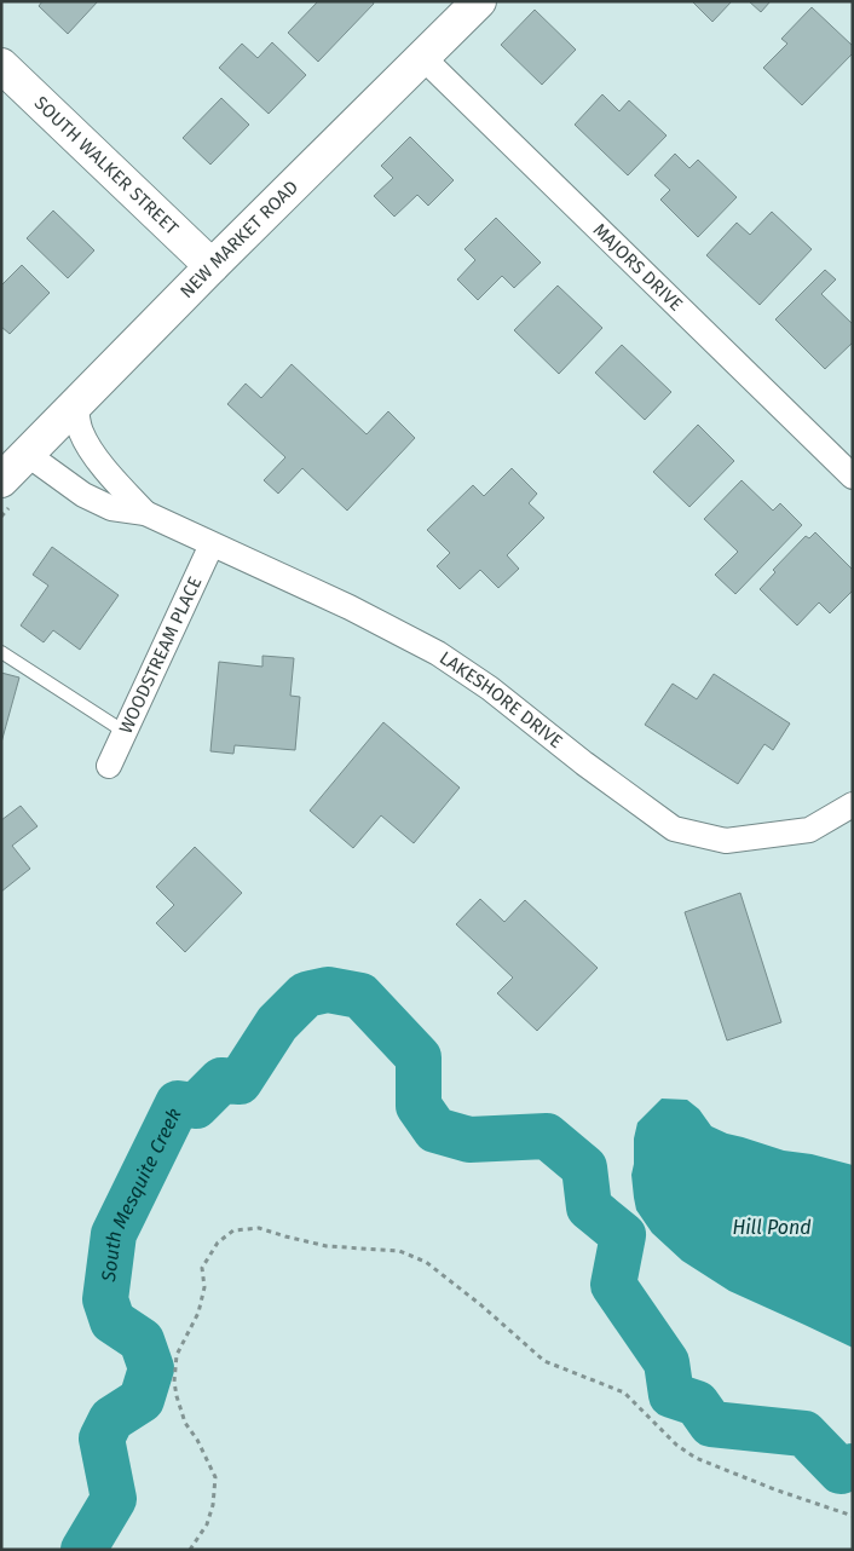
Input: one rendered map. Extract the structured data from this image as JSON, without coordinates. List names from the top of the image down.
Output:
{
  "streets": {
    "street": [
      "SOUTH WALKER STREET",
      "NEW MARKET ROAD",
      "MAJORS DRIVE",
      "WOODSTREAM PLACE",
      "LAKESHORE DRIVE"
    ]
  },
  "crossings": [
    ["SOUTH WALKER STREET", "NEW MARKET ROAD"],
    ["NEW MARKET ROAD", "MAJORS DRIVE"],
    ["NEW MARKET ROAD", "LAKESHORE DRIVE"],
    ["WOODSTREAM PLACE", "LAKESHORE DRIVE"]
  ],
  "water": ["South Mesquite Creek", "Hill Pond"]
}
